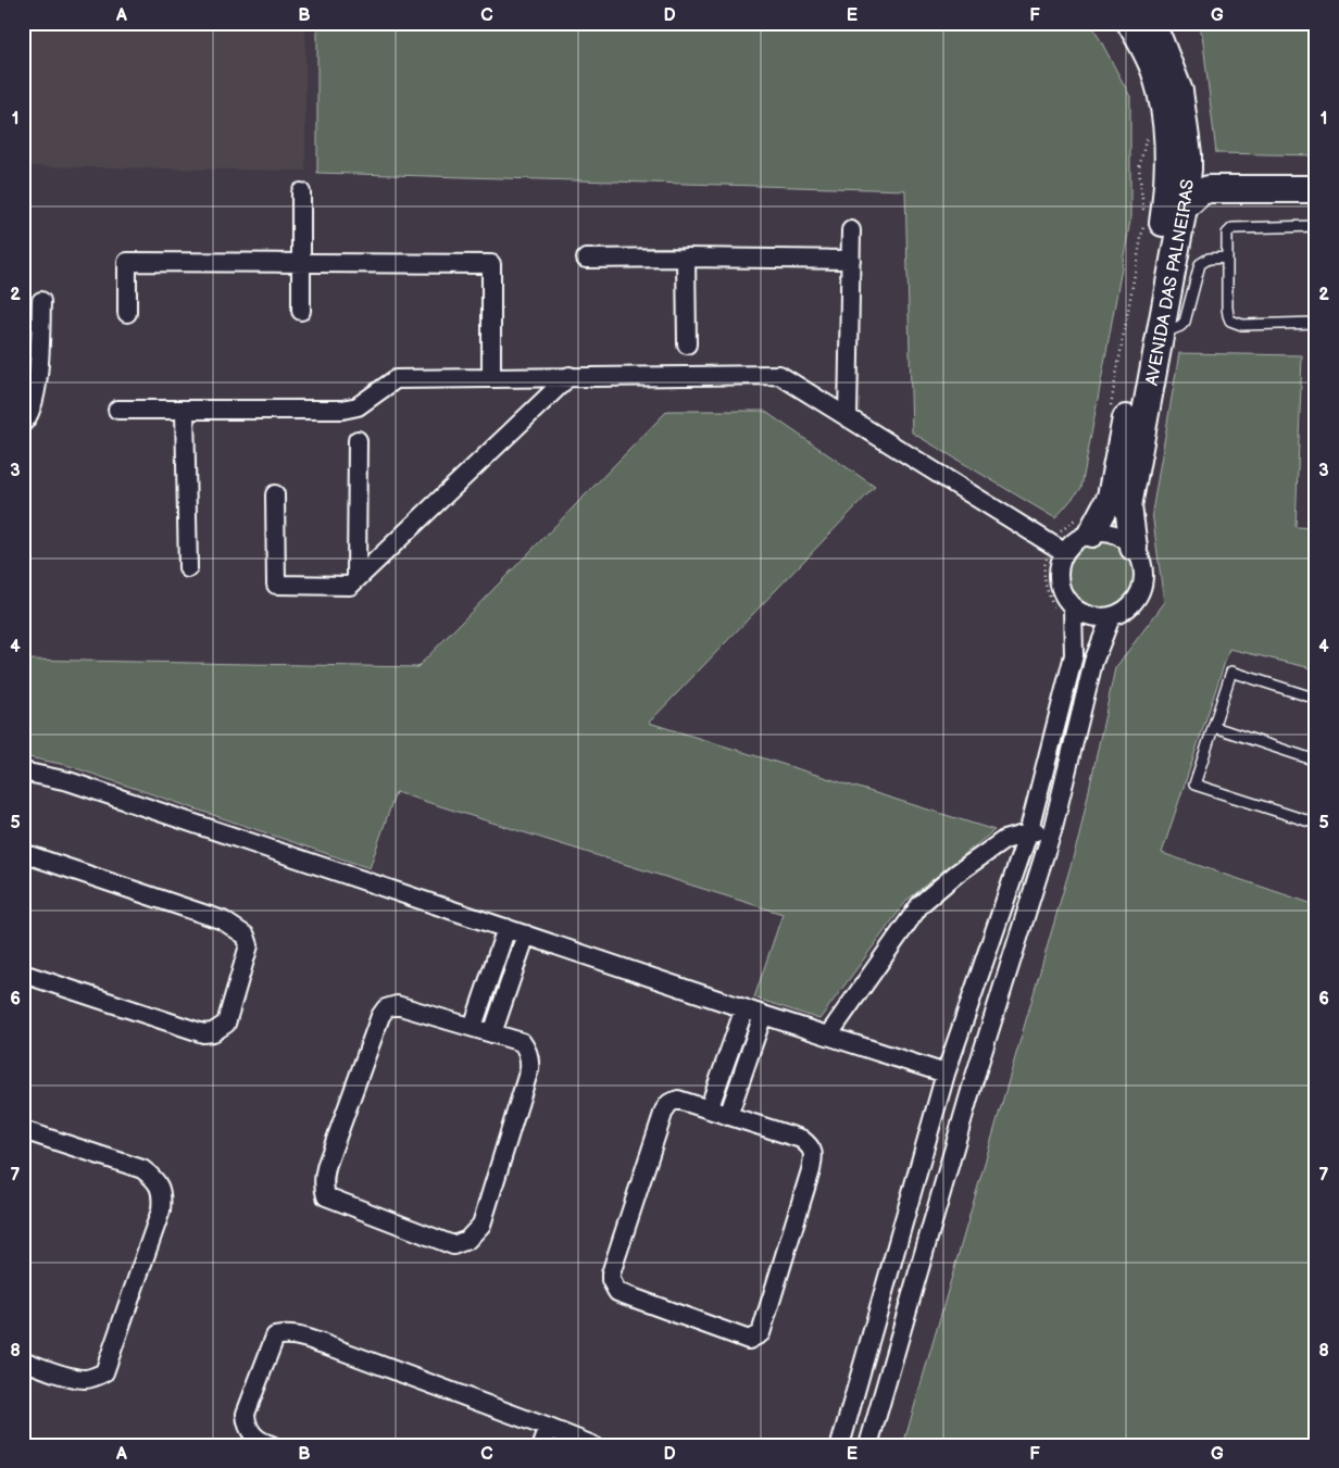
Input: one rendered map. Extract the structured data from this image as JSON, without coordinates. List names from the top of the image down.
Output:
{
  "streets": {
    "street": ["AVENIDA DAS PALNEIRAS"]
  },
  "grid": {
    "columns": [
      "A",
      "B",
      "C",
      "D",
      "E",
      "F",
      "G"
    ],
    "rows": [
      "1",
      "2",
      "3",
      "4",
      "5",
      "6",
      "7",
      "8"
    ]
  }
}
